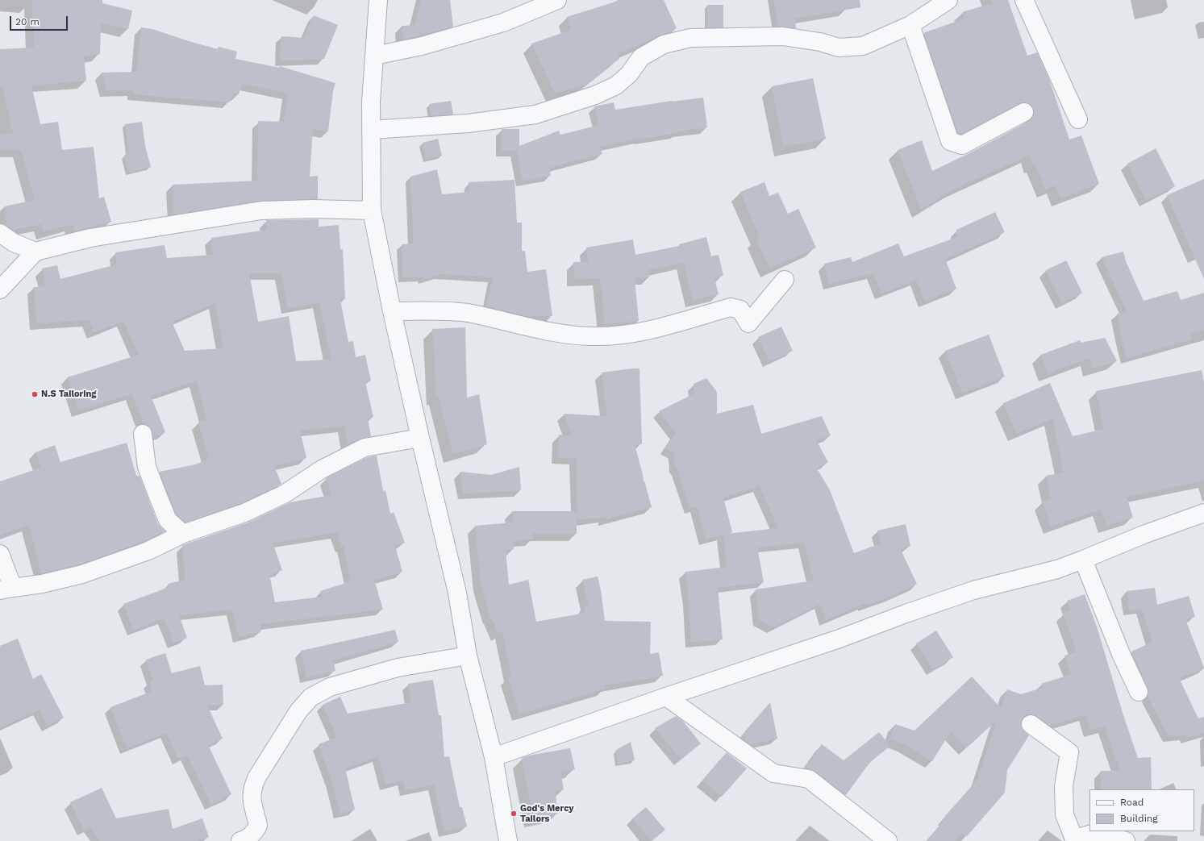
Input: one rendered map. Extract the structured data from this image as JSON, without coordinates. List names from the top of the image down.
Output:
{
  "places": ["N.S Tailoring", "God's Mercy Tailors"],
  "legend": ["Road", "Building"],
  "scale_bar": "20 m"
}
